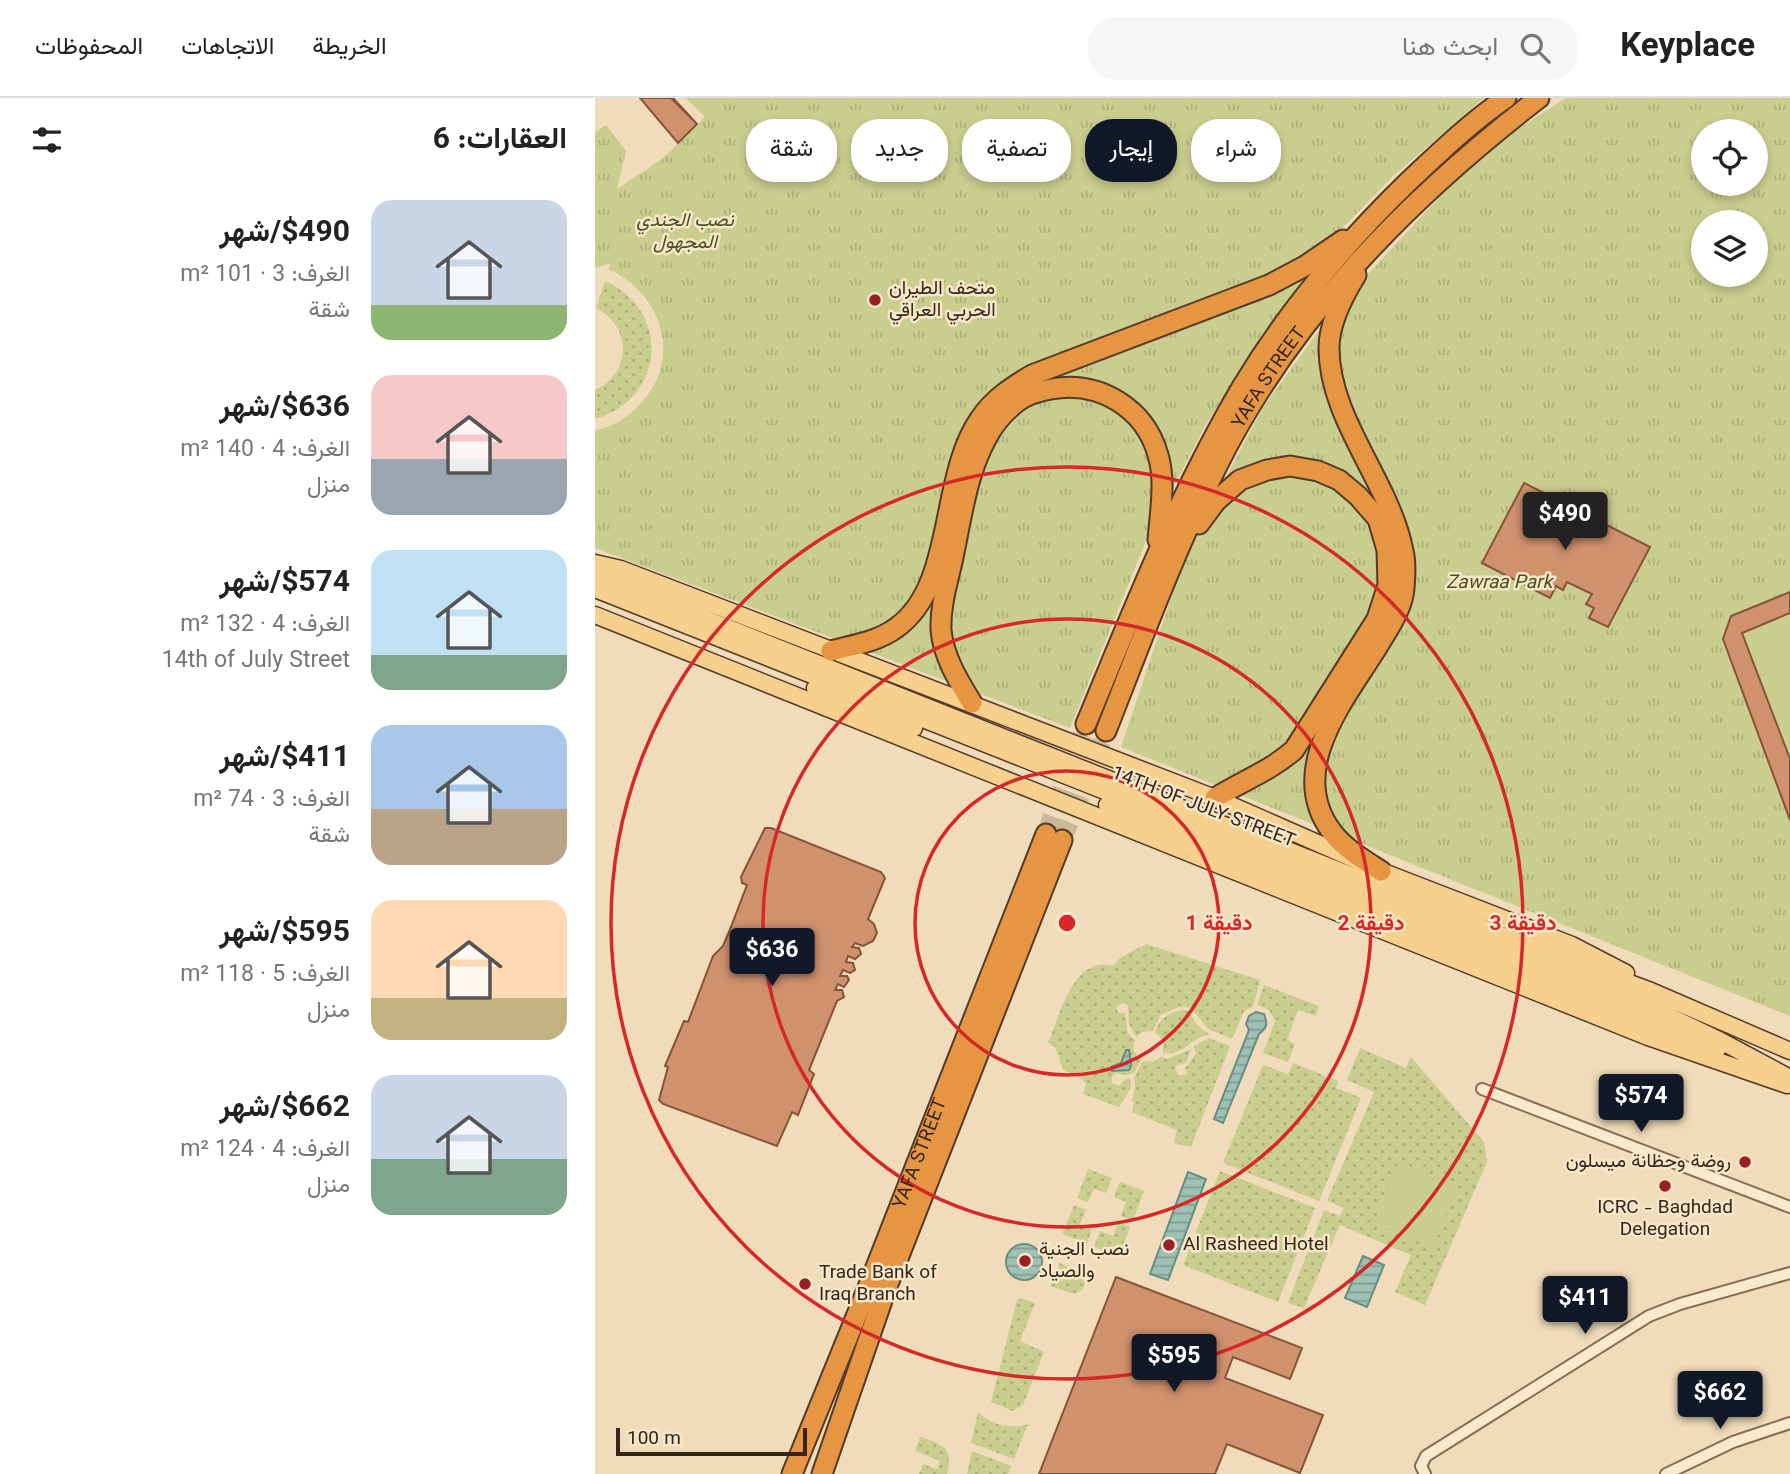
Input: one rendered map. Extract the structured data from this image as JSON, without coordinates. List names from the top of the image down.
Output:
{
  "streets": {
    "highway": ["YAFA STREET"],
    "main road": ["14TH OF JULY STREET"]
  },
  "parks": ["نصب الجندي المجهول", "Zawraa Park"],
  "places": [
    "متحف الطيران الحربي العراقي",
    "روضة وحظانة ميسلون",
    "ICRC - Baghdad Delegation",
    "Al Rasheed Hotel",
    "نصب الجنية والصياد",
    "Trade Bank of Iraq Branch"
  ],
  "scale_bar": "100 m",
  "page": {
    "header": "Keyplace",
    "search": "ابحث هنا",
    "nav": ["الخريطة", "الاتجاهات", "المحفوظات"],
    "heading": "العقارات: 6",
    "chip": [
      "شراء",
      "إيجار",
      "تصفية",
      "جديد",
      "شقة"
    ],
    "list": [
      {
        "name": "$490/شهر",
        "note": "الغرف: 3 · 101 m² · شقة"
      },
      {
        "name": "$636/شهر",
        "note": "الغرف: 4 · 140 m² · منزل"
      },
      {
        "name": "$574/شهر",
        "note": "الغرف: 4 · 132 m² · 14th of July Street"
      },
      {
        "name": "$411/شهر",
        "note": "الغرف: 3 · 74 m² · شقة"
      },
      {
        "name": "$595/شهر",
        "note": "الغرف: 5 · 118 m² · منزل"
      },
      {
        "name": "$662/شهر",
        "note": "الغرف: 4 · 124 m² · منزل"
      }
    ],
    "price": [
      "$490",
      "$636",
      "$574",
      "$411",
      "$595",
      "$662"
    ],
    "scale": "100 m"
  },
  "rings": ["1 دقيقة", "2 دقيقة", "3 دقيقة"]
}
